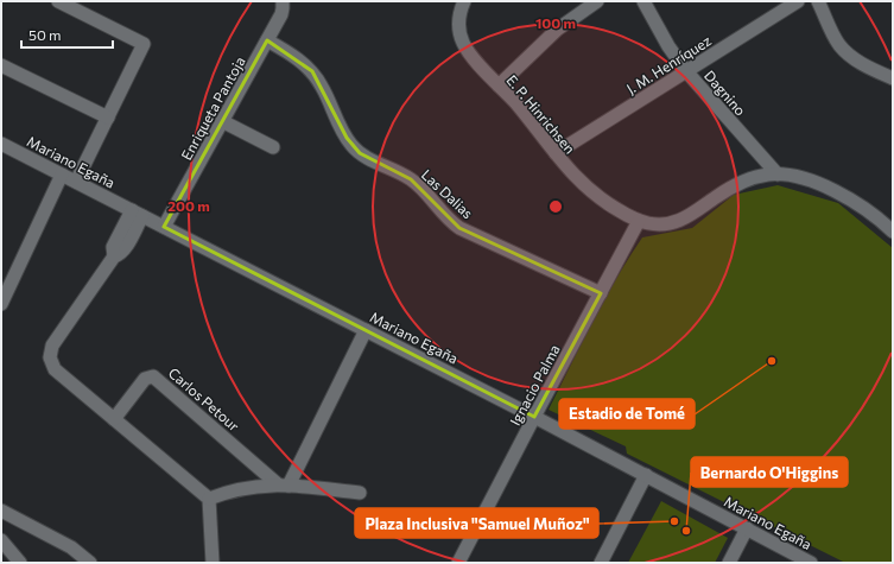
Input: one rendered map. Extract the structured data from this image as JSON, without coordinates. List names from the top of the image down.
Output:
{
  "streets": {
    "street": [
      "J. M. Henríquez",
      "Dagnino",
      "Enriqueta Pantoja",
      "E. P. Hinrichsen",
      "Mariano Egaña",
      "Las Dalias",
      "Ignacio Palma",
      "Carlos Petour"
    ]
  },
  "crossings": [
    ["J. M. Henríquez", "Dagnino"],
    ["J. M. Henríquez", "E. P. Hinrichsen"],
    ["Enriqueta Pantoja", "Mariano Egaña"],
    ["Enriqueta Pantoja", "Las Dalias"],
    ["E. P. Hinrichsen", "Ignacio Palma"],
    ["Mariano Egaña", "Ignacio Palma"],
    ["Las Dalias", "Ignacio Palma"]
  ],
  "places": ["Estadio de Tomé", "Plaza Inclusiva \"Samuel Muñoz\"", "Bernardo O'Higgins"],
  "scale_bar": "50 m",
  "rings": ["100 m", "200 m"]
}
